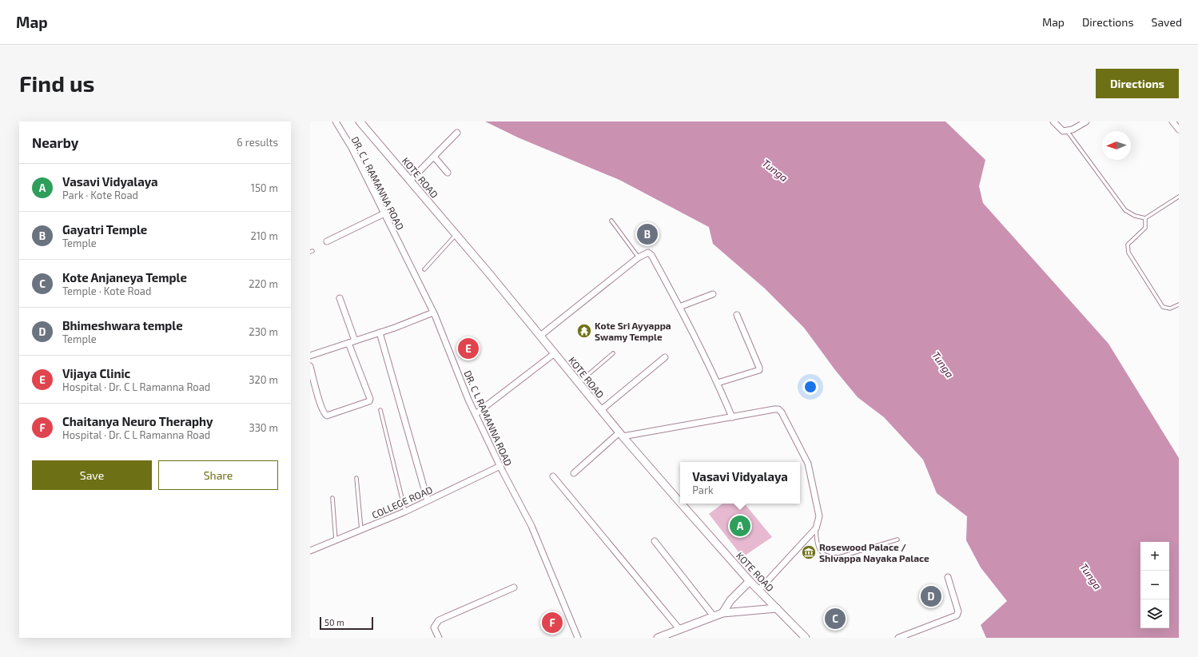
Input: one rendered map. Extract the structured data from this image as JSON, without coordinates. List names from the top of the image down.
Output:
{
  "streets": {
    "street": ["KOTE ROAD", "DR. C L RAMANNA ROAD", "COLLEGE ROAD"]
  },
  "crossings": [
    ["DR. C L RAMANNA ROAD", "COLLEGE ROAD"]
  ],
  "water": ["Tunga"],
  "places": {
    "temple": ["Kote Sri Ayyappa Swamy Temple"],
    "museum": ["Rosewood Palace / Shivappa Nayaka Palace"]
  },
  "scale_bar": "50 m",
  "north": "left",
  "page": {
    "header": "Map",
    "nav": ["Map", "Directions", "Saved"],
    "buttons": [
      "Directions",
      ["Save", "Share"]
    ],
    "title": "Find us",
    "heading": ["Nearby", "6 results"],
    "list": [
      {
        "mark": "A",
        "name": "Vasavi Vidyalaya",
        "note": "Park · Kote Road",
        "value": "150 m"
      },
      {
        "mark": "B",
        "name": "Gayatri Temple",
        "note": "Temple",
        "value": "210 m"
      },
      {
        "mark": "C",
        "name": "Kote Anjaneya Temple",
        "note": "Temple · Kote Road",
        "value": "220 m"
      },
      {
        "mark": "D",
        "name": "Bhimeshwara temple",
        "note": "Temple",
        "value": "230 m"
      },
      {
        "mark": "E",
        "name": "Vijaya Clinic",
        "note": "Hospital · Dr. C L Ramanna Road",
        "value": "320 m"
      },
      {
        "mark": "F",
        "name": "Chaitanya Neuro Theraphy",
        "note": "Hospital · Dr. C L Ramanna Road",
        "value": "330 m"
      }
    ],
    "pins": [
      "B",
      "E",
      "A",
      "D",
      "C",
      "F"
    ],
    "popup": ["Vasavi Vidyalaya", "Park"],
    "map_buttons": ["+", "−"],
    "scale": "50 m"
  }
}
